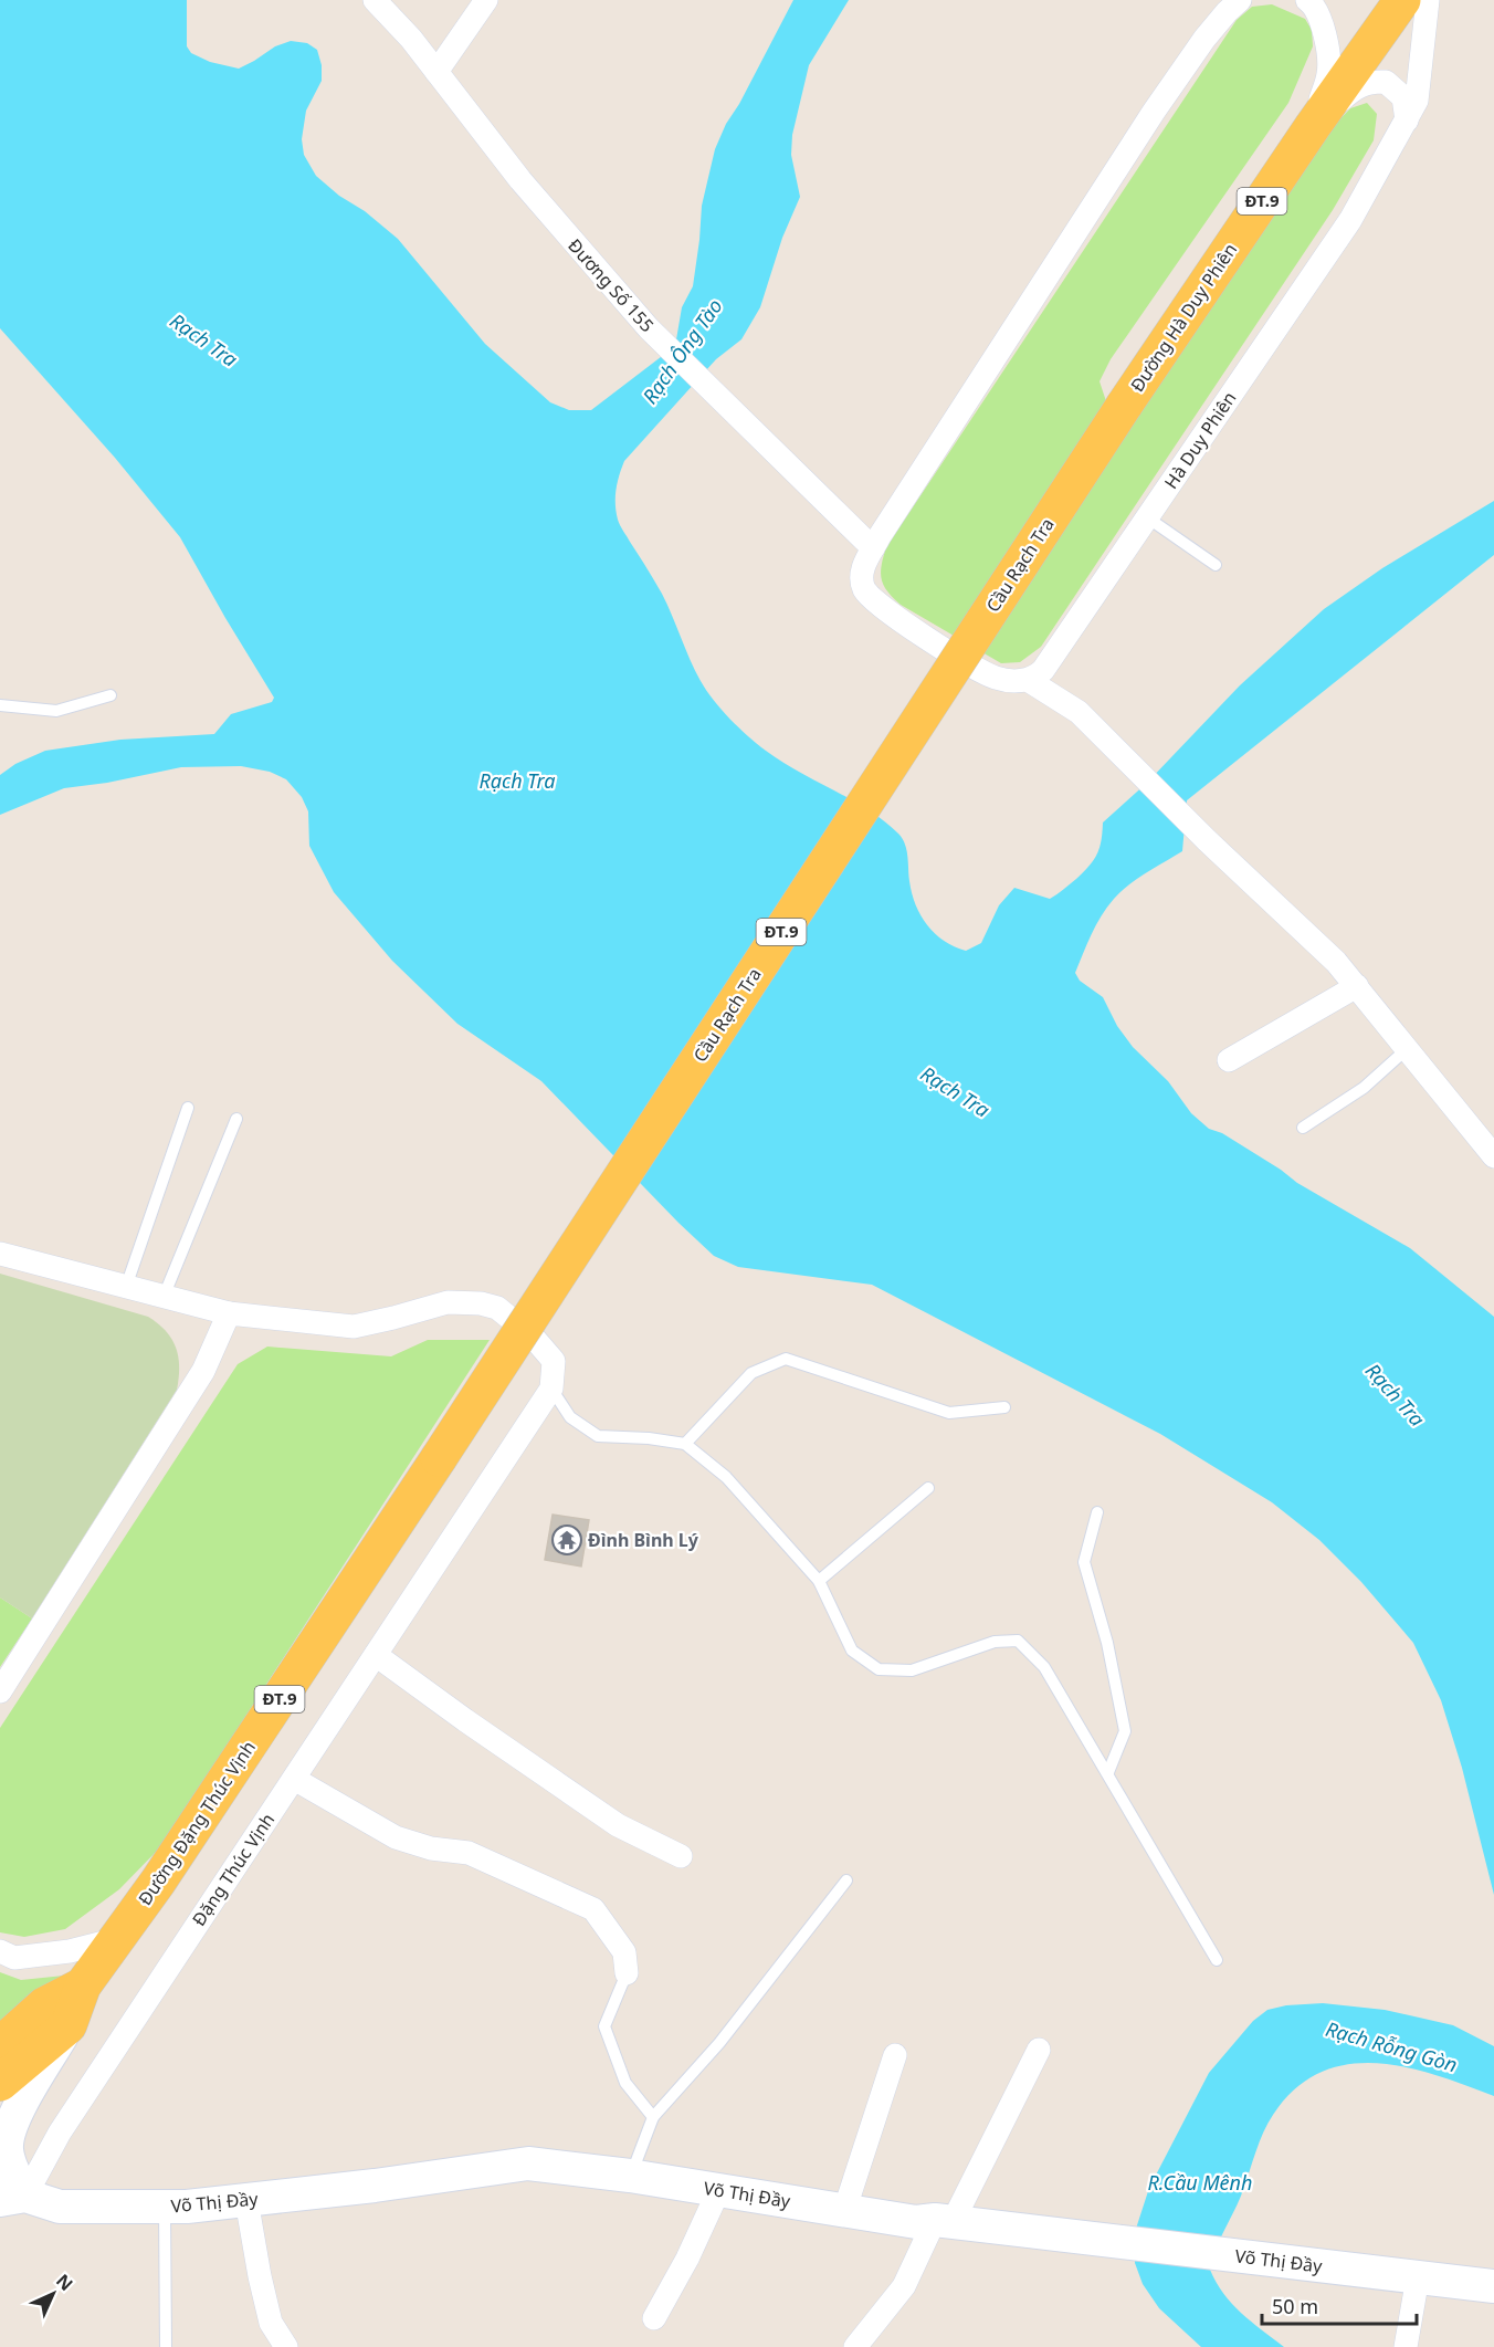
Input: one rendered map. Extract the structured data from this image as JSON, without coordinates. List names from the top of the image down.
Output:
{
  "streets": {
    "main road": [
      "ĐT.9",
      "Đường Hà Duy Phiên",
      "Cầu Rạch Tra",
      "Đường Đặng Thúc Vịnh"
    ],
    "street": [
      "Đương Số 155",
      "Hà Duy Phiên",
      "Đặng Thúc Vịnh",
      "Võ Thị Đầy"
    ]
  },
  "crossings": [
    ["Đường Hà Duy Phiên", "Cầu Rạch Tra"],
    ["Cầu Rạch Tra", "Đường Đặng Thúc Vịnh"],
    ["Đặng Thúc Vịnh", "Võ Thị Đầy"]
  ],
  "water": [
    "Rạch Tra",
    "Rạch Ông Tào",
    "Rạch Rỗng Gòn",
    "R.Cầu Mênh"
  ],
  "places": {
    "temple": ["Đình Bình Lý"]
  },
  "scale_bar": "50 m",
  "north": "top right"
}
